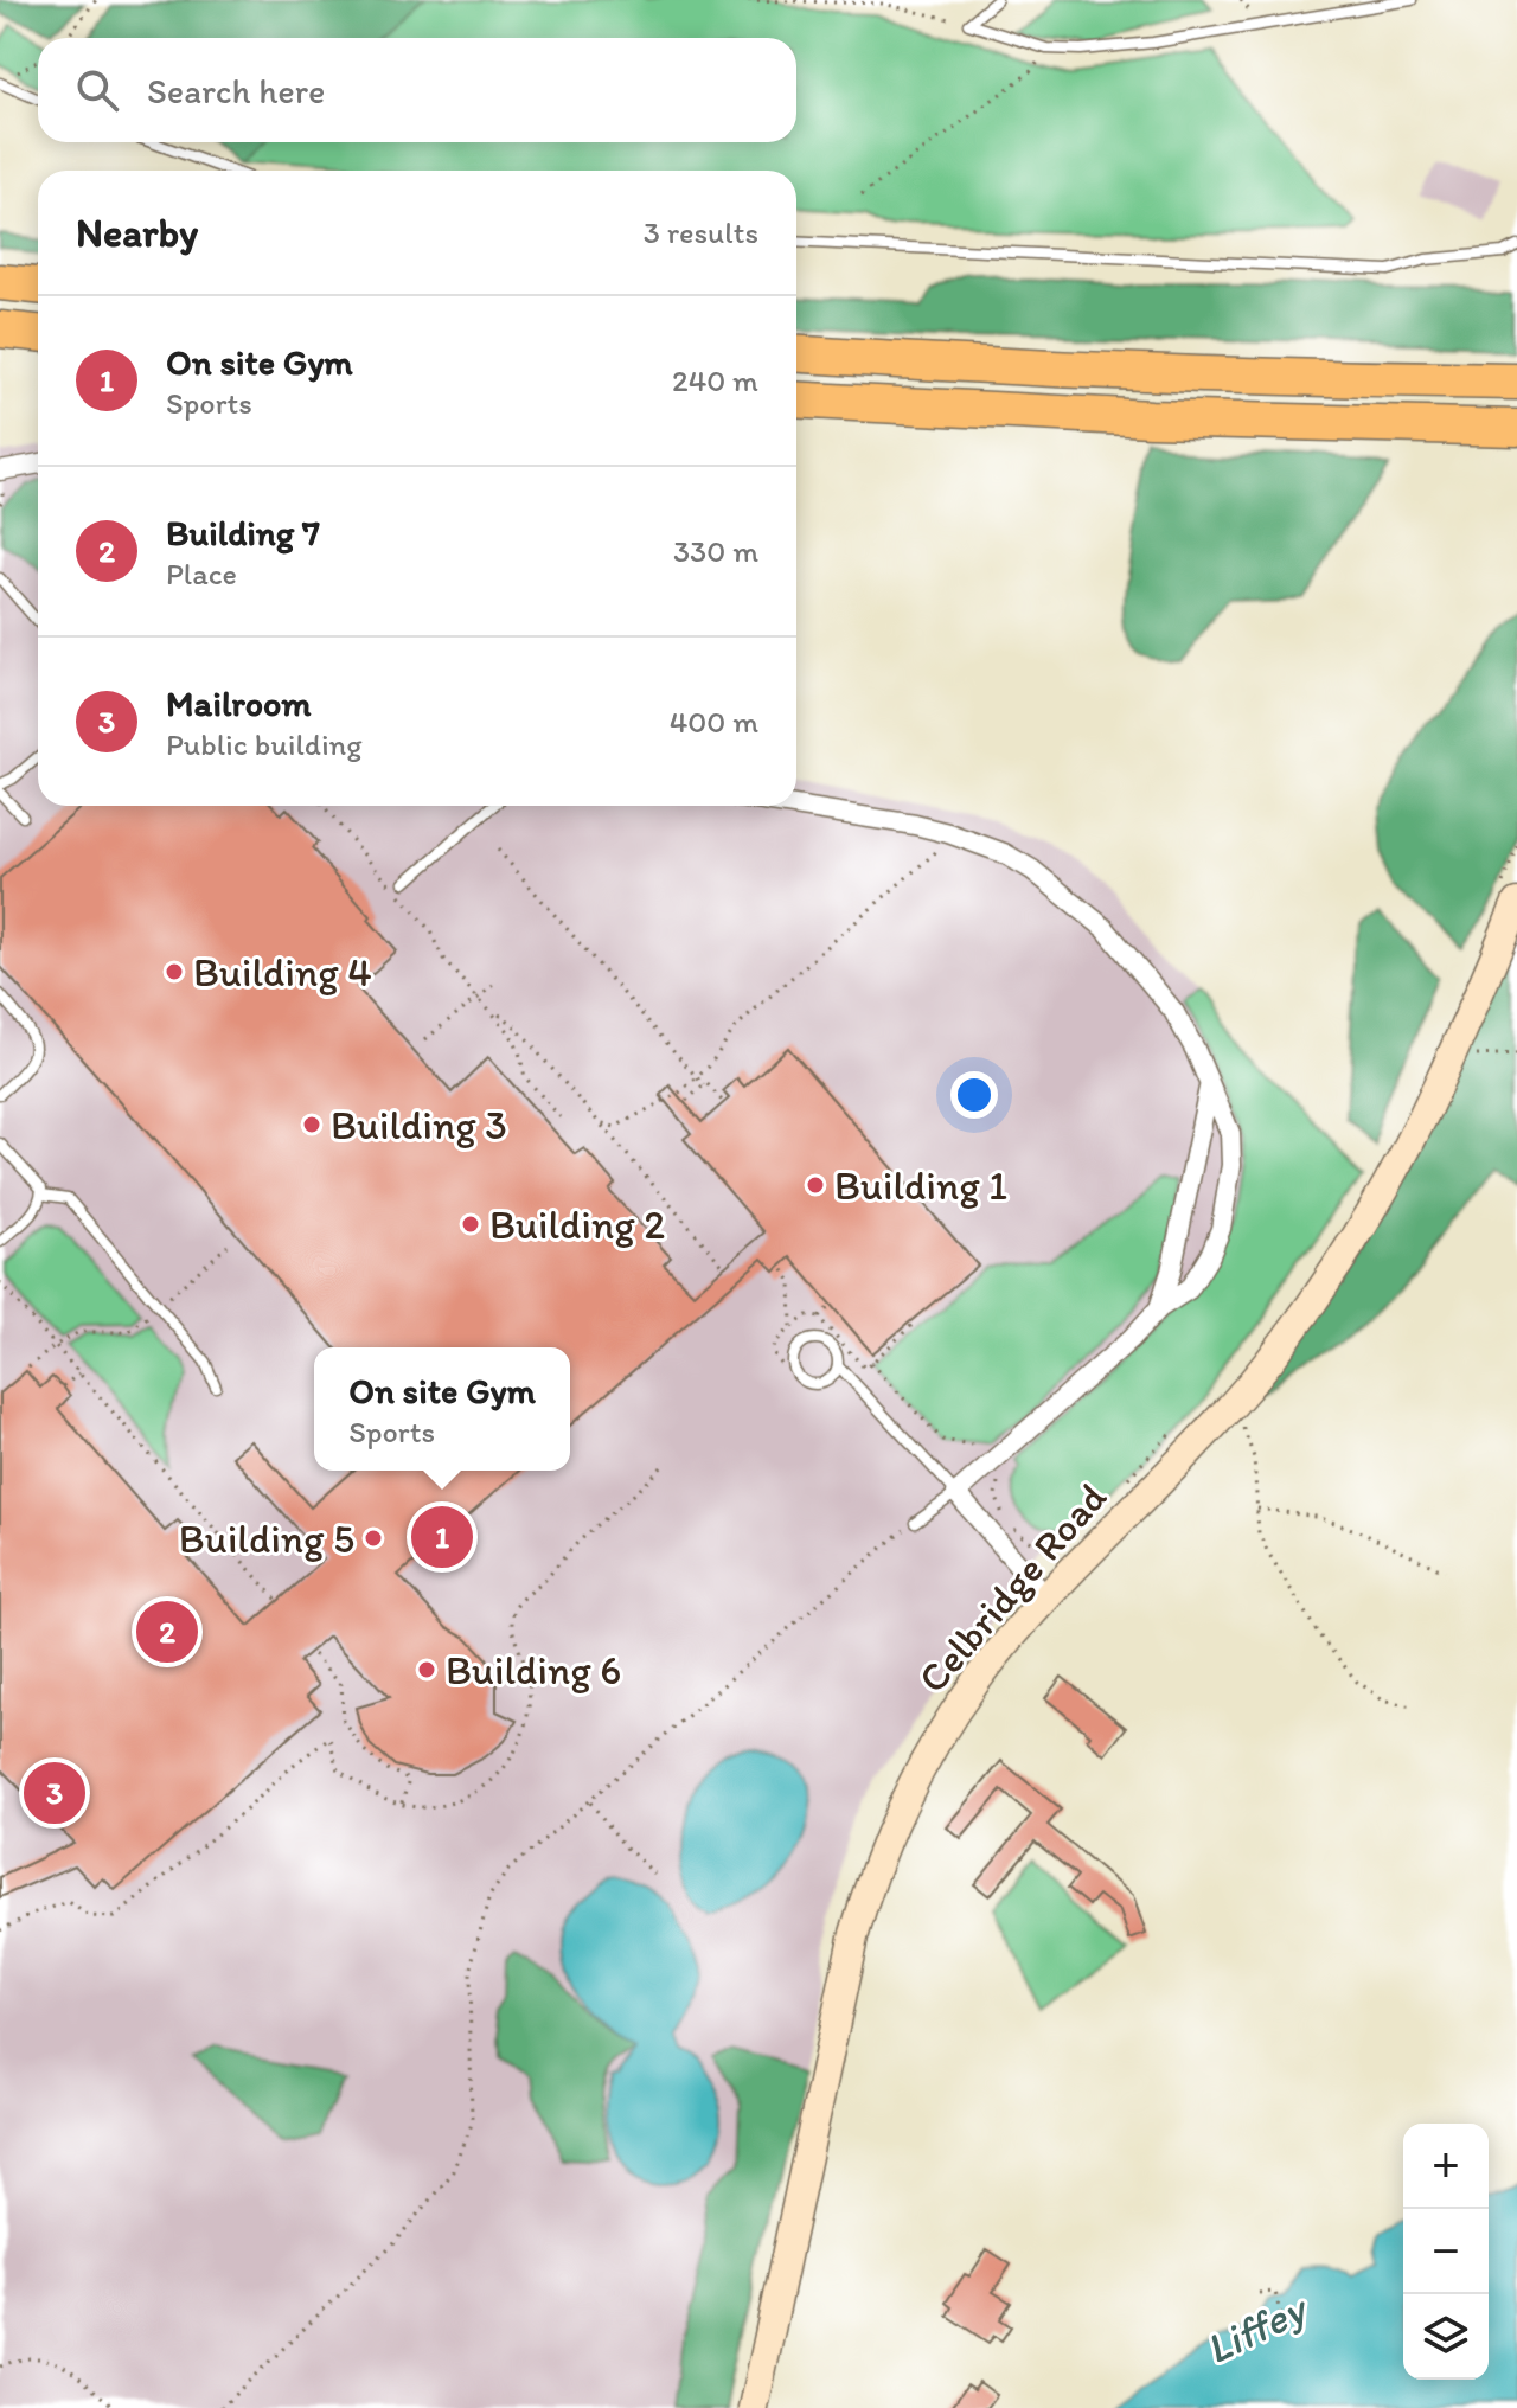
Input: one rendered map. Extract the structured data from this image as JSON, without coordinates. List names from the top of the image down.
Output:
{
  "streets": {
    "main road": ["Celbridge Road"]
  },
  "water": ["Liffey"],
  "places": [
    "Building 4",
    "Building 3",
    "Building 1",
    "Building 2",
    "Building 5",
    "Building 6"
  ],
  "page": {
    "search": "Search here",
    "heading": ["Nearby", "3 results"],
    "list": [
      {
        "mark": "1",
        "name": "On site Gym",
        "note": "Sports",
        "value": "240 m"
      },
      {
        "mark": "2",
        "name": "Building 7",
        "note": "Place",
        "value": "330 m"
      },
      {
        "mark": "3",
        "name": "Mailroom",
        "note": "Public building",
        "value": "400 m"
      }
    ],
    "popup": ["On site Gym", "Sports"],
    "pins": ["1", "2", "3"],
    "map_buttons": ["+", "−"]
  }
}
